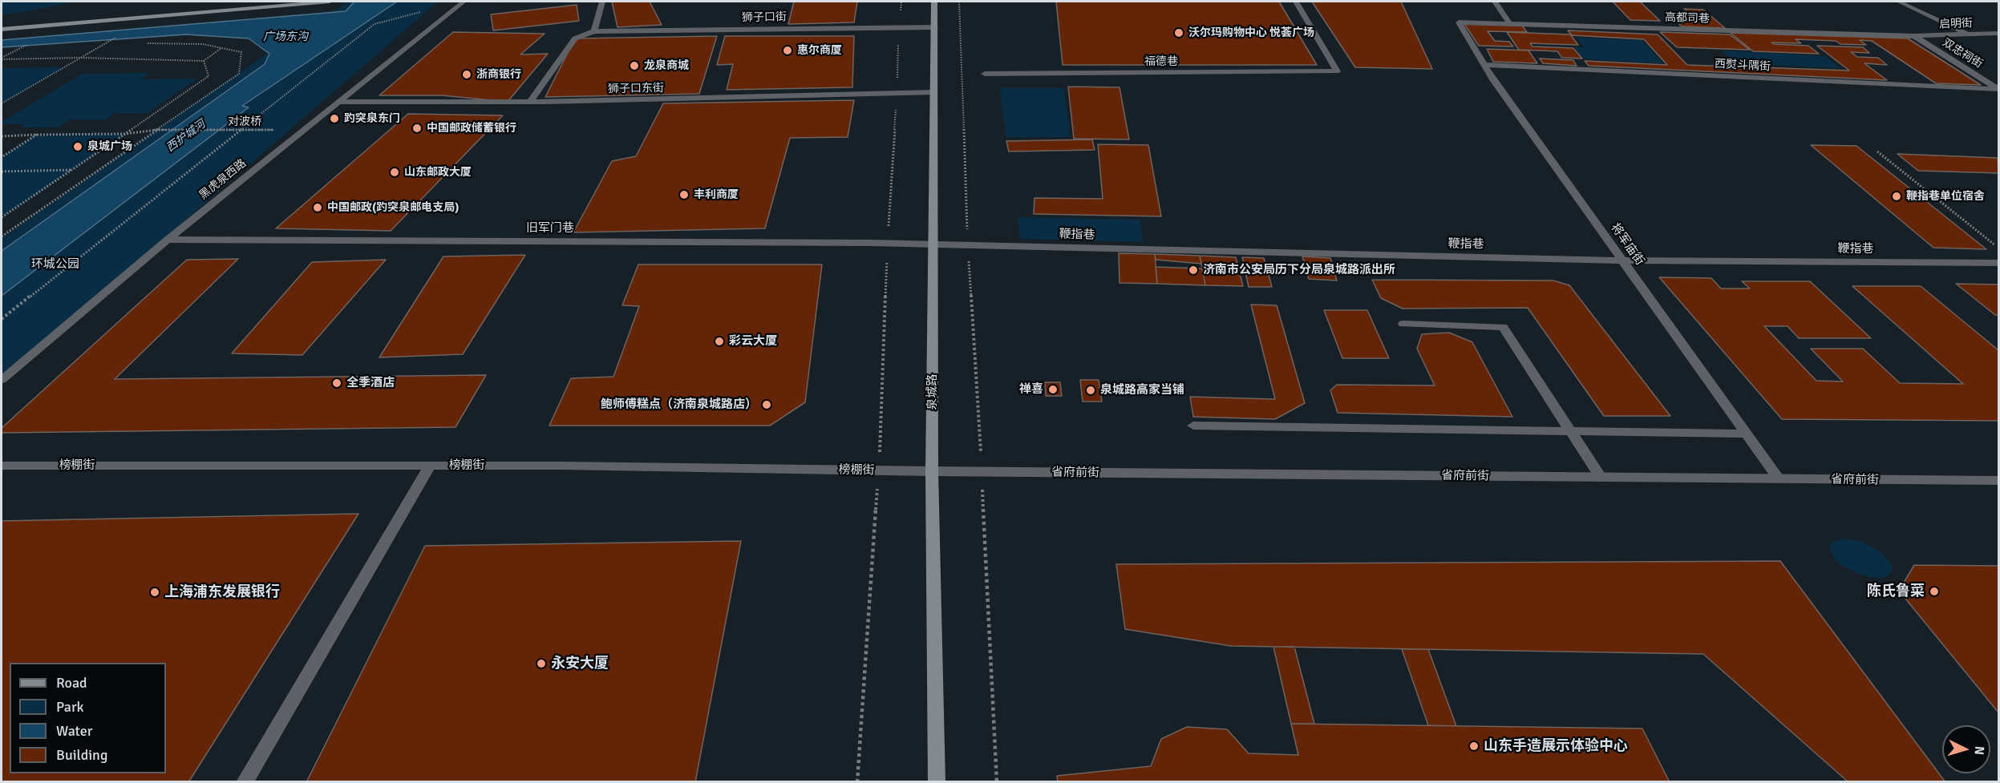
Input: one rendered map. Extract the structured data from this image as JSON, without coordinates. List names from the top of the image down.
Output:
{
  "streets": {
    "main road": ["泉城路"],
    "street": [
      "狮子口街",
      "高都司巷",
      "启明街",
      "双忠祠街",
      "福德巷",
      "西熨斗隅街",
      "狮子口东街",
      "黑虎泉西路",
      "旧军门巷",
      "鞭指巷",
      "将军庙街",
      "榜棚街",
      "省府前街"
    ],
    "path": ["对波桥"]
  },
  "crossings": [
    ["狮子口街", "泉城路"],
    ["高都司巷", "启明街"],
    ["高都司巷", "双忠祠街"],
    ["高都司巷", "将军庙街"],
    ["启明街", "双忠祠街"],
    ["双忠祠街", "西熨斗隅街"],
    ["西熨斗隅街", "将军庙街"],
    ["狮子口东街", "黑虎泉西路"],
    ["狮子口东街", "泉城路"],
    ["对波桥", "黑虎泉西路"],
    ["黑虎泉西路", "旧军门巷"],
    ["旧军门巷", "鞭指巷"],
    ["旧军门巷", "泉城路"],
    ["鞭指巷", "将军庙街"],
    ["鞭指巷", "泉城路"],
    ["将军庙街", "省府前街"],
    ["泉城路", "榜棚街"],
    ["泉城路", "省府前街"],
    ["榜棚街", "省府前街"]
  ],
  "water": ["广场东沟", "西护城河"],
  "parks": ["环城公园"],
  "places": [
    "沃尔玛购物中心 悦荟广场",
    "惠尔商厦",
    "龙泉商城",
    "浙商银行",
    "趵突泉东门",
    "中国邮政储蓄银行",
    "泉城广场",
    "山东邮政大厦",
    "丰利商厦",
    "鞭指巷单位宿舍",
    "中国邮政(趵突泉邮电支局)",
    "济南市公安局历下分局泉城路派出所",
    "彩云大厦",
    "全季酒店",
    "禅喜",
    "泉城路高家当铺",
    "鲍师傅糕点（济南泉城路店）",
    "陈氏鲁菜",
    "上海浦东发展银行",
    "永安大厦",
    "山东手造展示体验中心"
  ],
  "legend": [
    "Road",
    "Park",
    "Water",
    "Building"
  ],
  "north": "right"
}
